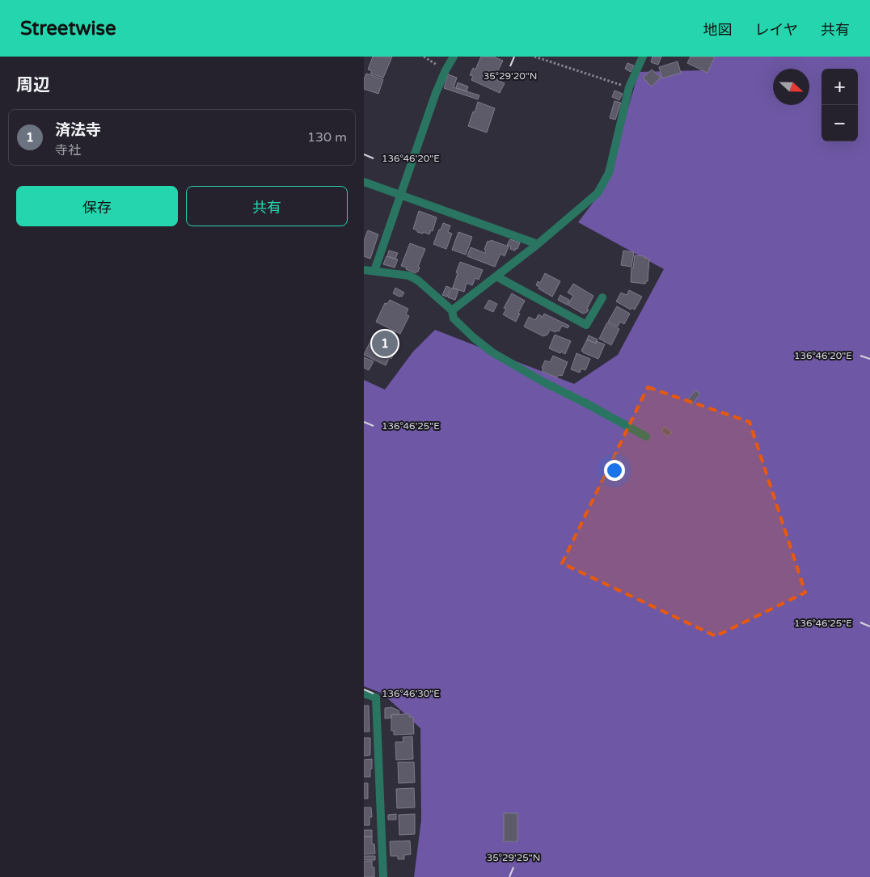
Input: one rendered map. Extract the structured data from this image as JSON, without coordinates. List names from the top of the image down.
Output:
{
  "north": "right",
  "page": {
    "header": "Streetwise",
    "nav": ["地図", "レイヤ", "共有"],
    "heading": "周辺",
    "map_buttons": ["+", "−"],
    "list": [
      {
        "mark": "1",
        "name": "済法寺",
        "note": "寺社",
        "value": "130 m"
      }
    ],
    "buttons": ["保存", "共有"],
    "pins": "1"
  },
  "coordinates": [
    "35°29'20\"N",
    "136°46'20\"E",
    "136°46'25\"E",
    "136°46'30\"E",
    "35°29'25\"N"
  ]
}
